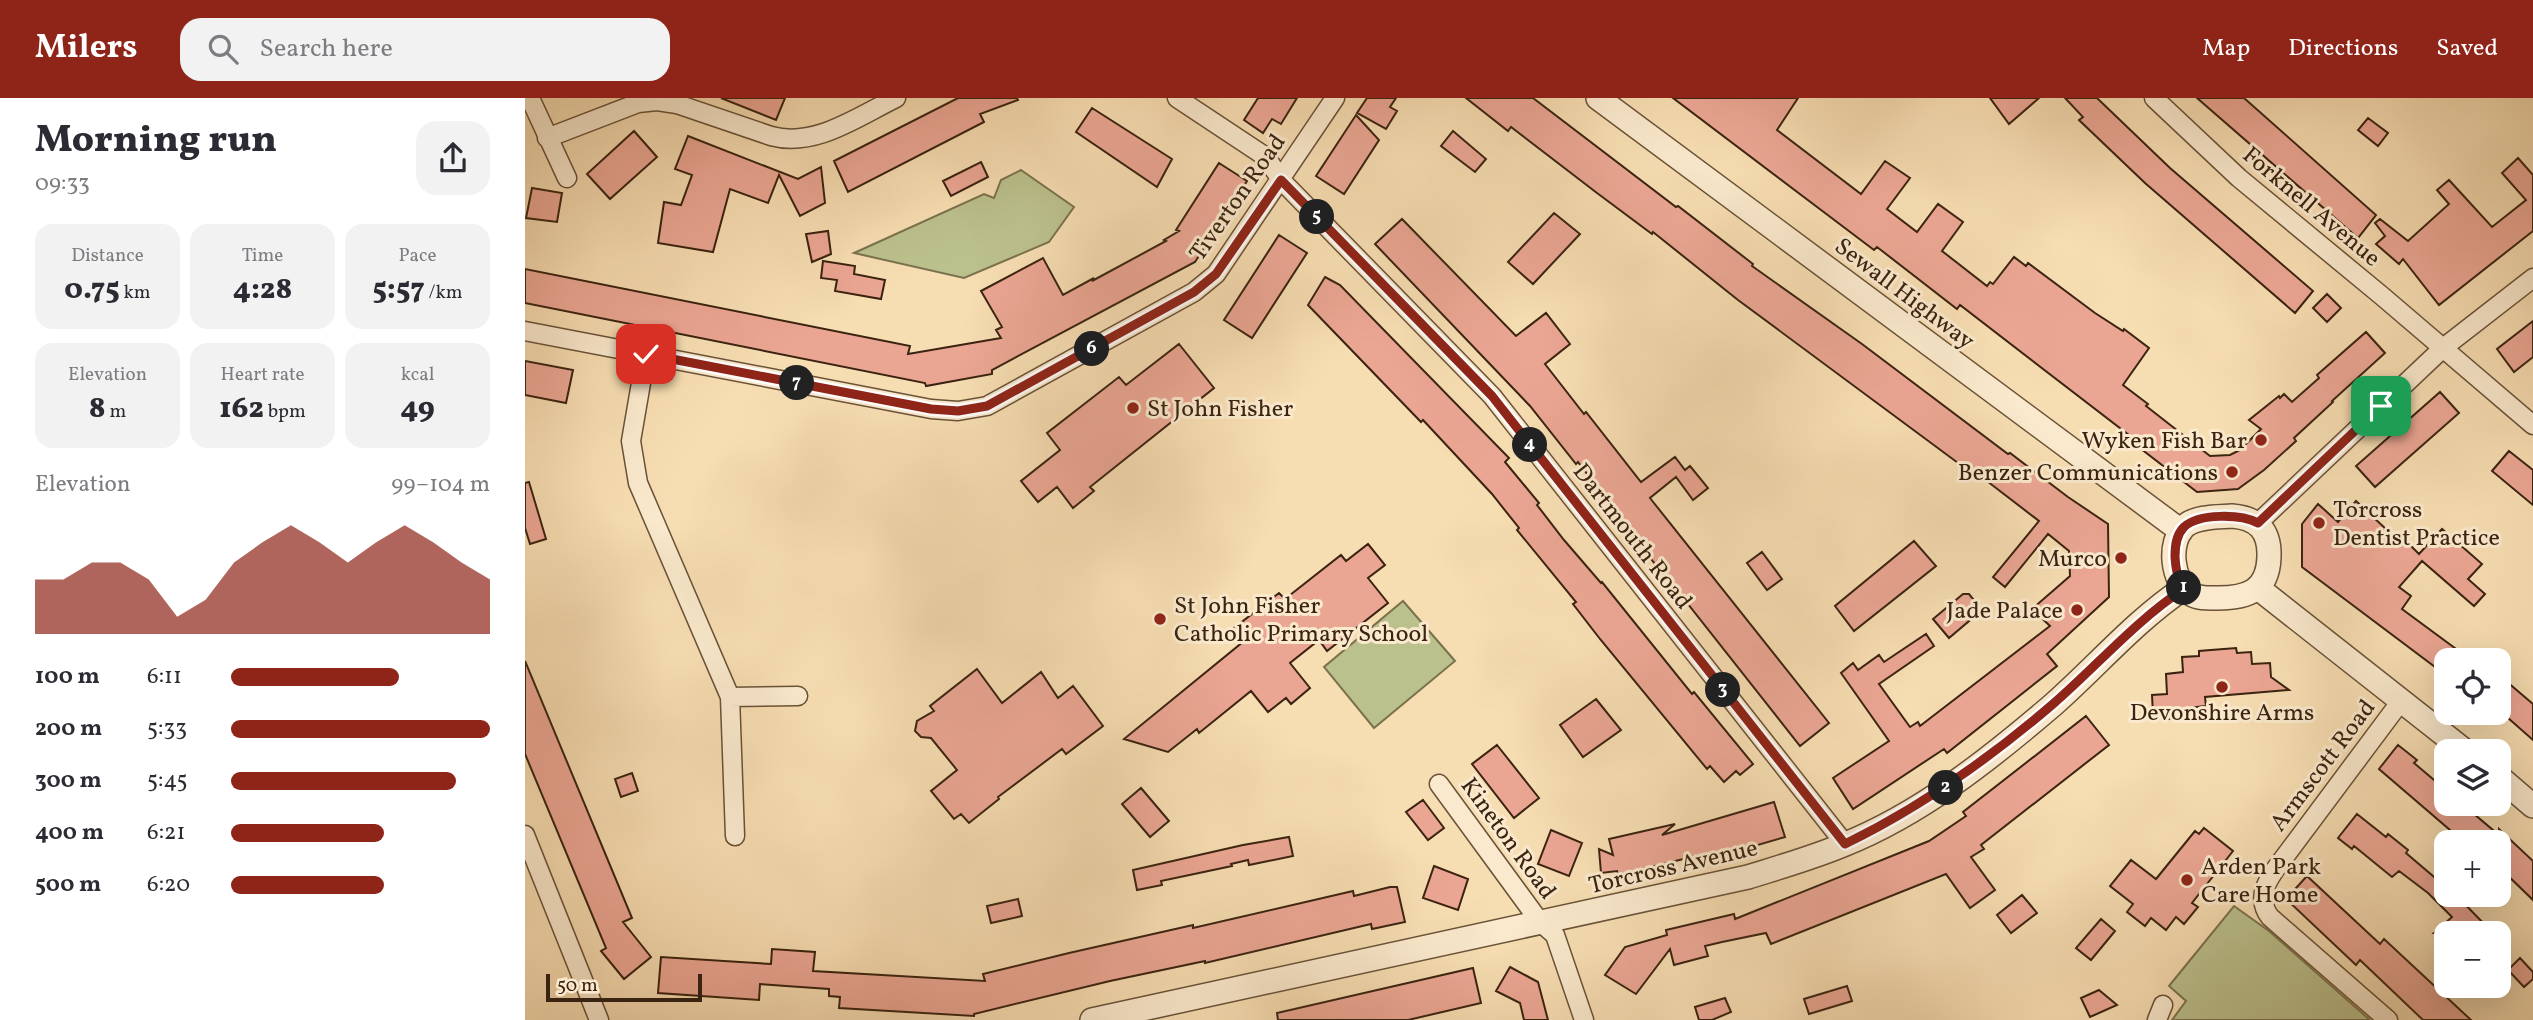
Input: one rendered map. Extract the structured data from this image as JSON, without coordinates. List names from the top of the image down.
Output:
{
  "streets": {
    "street": [
      "Tiverton Road",
      "Forknell Avenue",
      "Sewall Highway",
      "Dartmouth Road",
      "Armscott Road",
      "Kineton Road",
      "Torcross Avenue"
    ]
  },
  "crossings": [
    ["Tiverton Road", "Dartmouth Road"],
    ["Sewall Highway", "Torcross Avenue"],
    ["Dartmouth Road", "Torcross Avenue"],
    ["Kineton Road", "Torcross Avenue"]
  ],
  "places": [
    "St John Fisher",
    "Wyken Fish Bar",
    "Benzer Communications",
    "Torcross Dentist Practice",
    "Murco",
    "Jade Palace",
    "St John Fisher Catholic Primary School",
    "Devonshire Arms",
    "Arden Park Care Home"
  ],
  "scale_bar": "50 m",
  "page": {
    "header": "Milers",
    "search": "Search here",
    "nav": ["Map", "Directions", "Saved"],
    "heading": ["Morning run", "09:33"],
    "pins": [
      "5",
      "6",
      "7",
      "4",
      "1",
      "3",
      "2"
    ],
    "stats": [
      ["Distance", "0.75 km"],
      ["Time", "4:28"],
      ["Pace", "5:57 /km"],
      ["Elevation", "8 m"],
      ["Heart rate", "162 bpm"],
      ["kcal", "49"]
    ],
    "chart": ["Elevation", "99–104 m"],
    "map_buttons": ["+", "−"],
    "list": [
      {
        "name": "100 m",
        "note": "6:11"
      },
      {
        "name": "200 m",
        "note": "5:33"
      },
      {
        "name": "300 m",
        "note": "5:45"
      },
      {
        "name": "400 m",
        "note": "6:21"
      },
      {
        "name": "500 m",
        "note": "6:20"
      }
    ],
    "scale": "50 m"
  }
}
